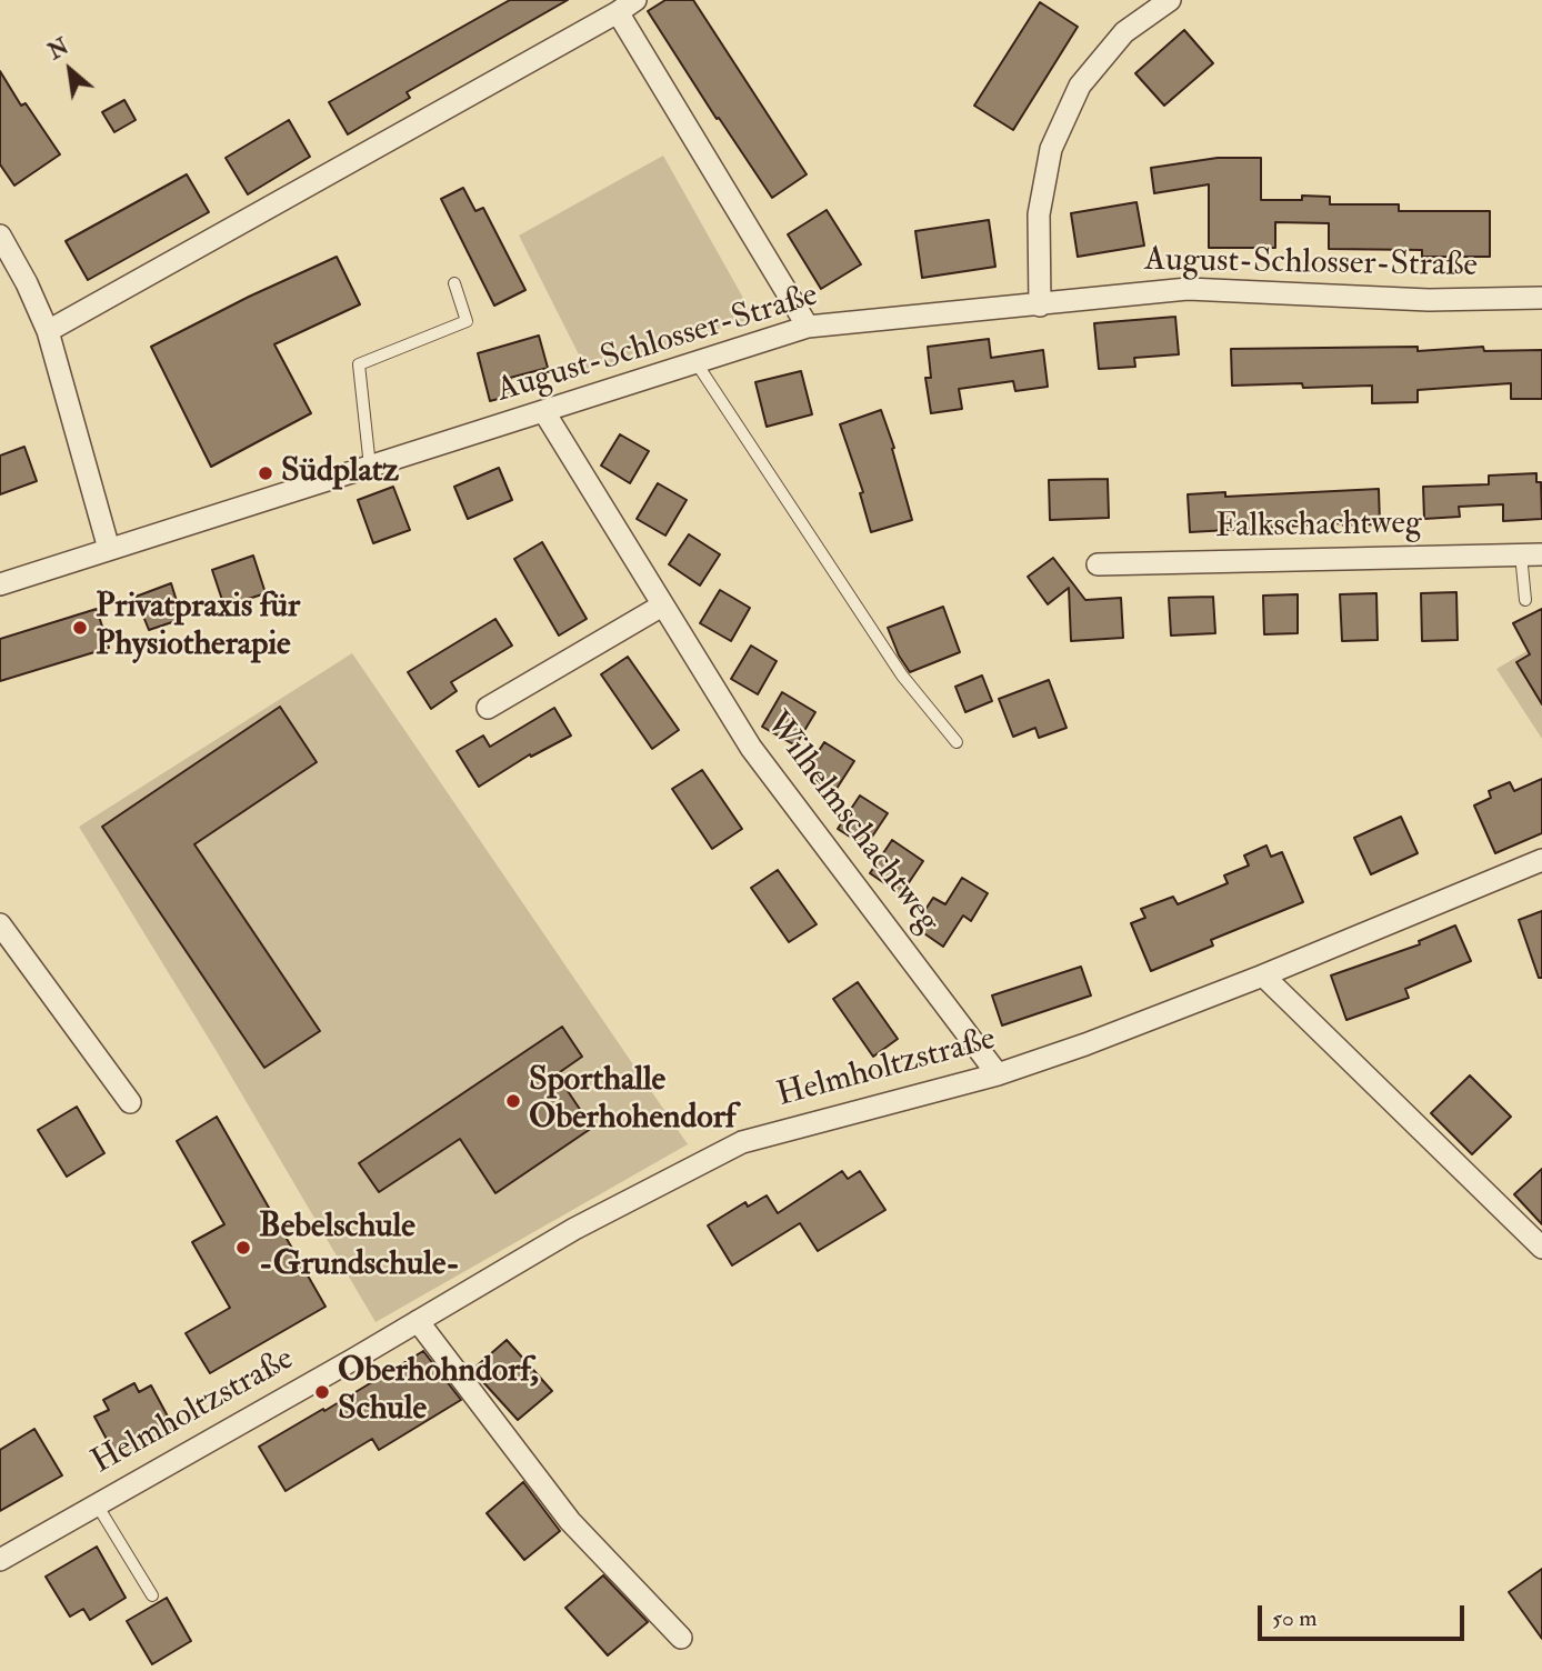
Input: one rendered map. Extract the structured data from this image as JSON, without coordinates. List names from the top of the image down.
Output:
{
  "streets": {
    "street": [
      "August-Schlosser-Straße",
      "Falkschachtweg",
      "Wilhelmschachtweg",
      "Helmholtzstraße"
    ]
  },
  "crossings": [
    ["August-Schlosser-Straße", "Wilhelmschachtweg"],
    ["Wilhelmschachtweg", "Helmholtzstraße"]
  ],
  "places": [
    "Südplatz",
    "Privatpraxis für Physiotherapie",
    "Sporthalle Oberhohendorf",
    "Bebelschule -Grundschule-",
    "Oberhohndorf, Schule"
  ],
  "scale_bar": "50 m",
  "north": "top left"
}
